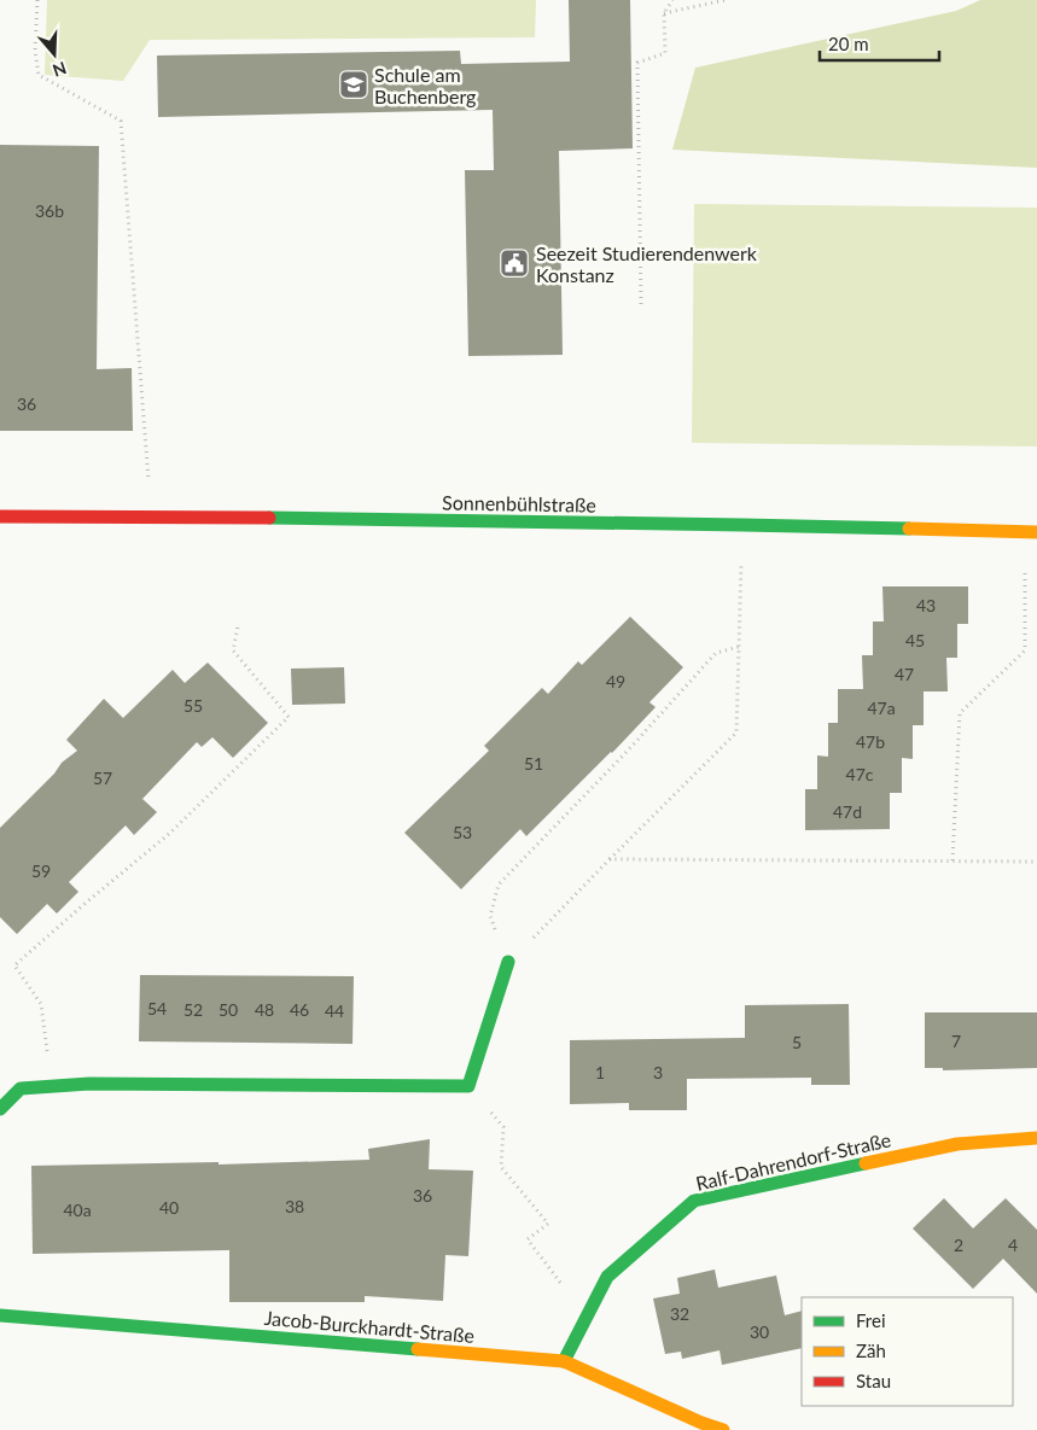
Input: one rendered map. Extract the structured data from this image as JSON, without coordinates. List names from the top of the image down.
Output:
{
  "streets": {
    "street": ["Sonnenbühlstraße", "Ralf-Dahrendorf-Straße", "Jacob-Burckhardt-Straße"]
  },
  "crossings": [
    ["Ralf-Dahrendorf-Straße", "Jacob-Burckhardt-Straße"]
  ],
  "places": {
    "school or university": ["Schule am Buchenberg"],
    "public building": ["Seezeit Studierendenwerk Konstanz"]
  },
  "house_numbers": [
    "36b",
    "36",
    "43",
    "45",
    "47",
    "49",
    "55",
    "47a",
    "47b",
    "51",
    "47c",
    "57",
    "47d",
    "53",
    "59",
    "54",
    "52",
    "50",
    "48",
    "46",
    "44",
    "7",
    "5",
    "1",
    "3",
    "36",
    "38",
    "40",
    "40a",
    "2",
    "4",
    "32",
    "30"
  ],
  "legend": ["Frei", "Zäh", "Stau"],
  "scale_bar": "20 m",
  "north": "bottom"
}
